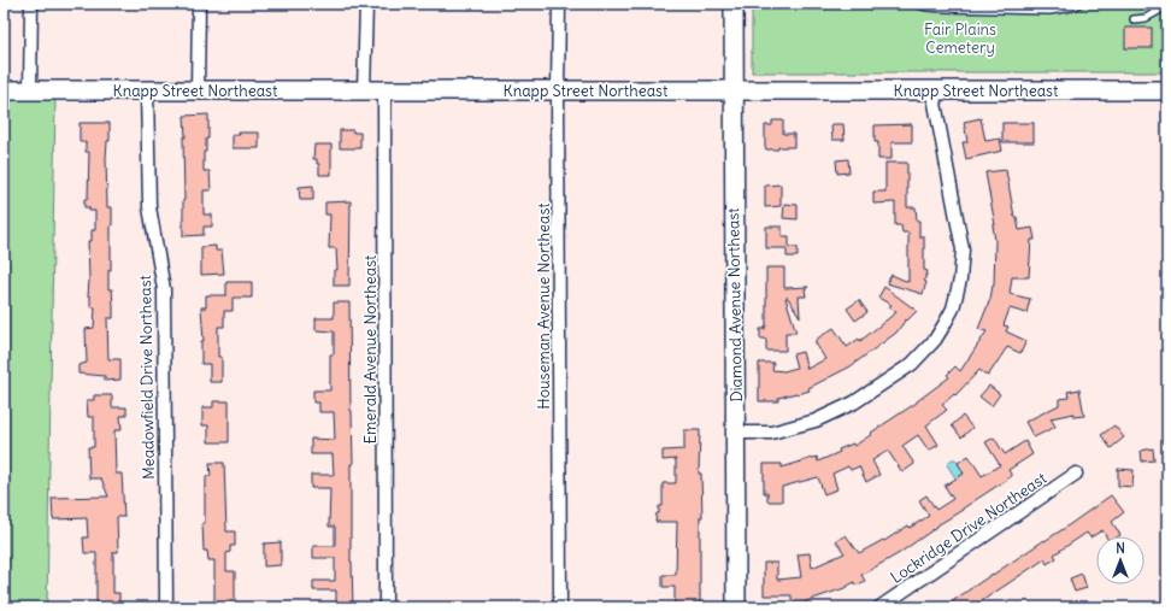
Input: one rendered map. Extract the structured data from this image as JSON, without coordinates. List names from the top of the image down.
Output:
{
  "streets": {
    "main road": ["Knapp Street Northeast", "Diamond Avenue Northeast"],
    "street": [
      "Houseman Avenue Northeast",
      "Emerald Avenue Northeast",
      "Meadowfield Drive Northeast",
      "Lockridge Drive Northeast"
    ]
  },
  "crossings": [
    ["Knapp Street Northeast", "Diamond Avenue Northeast"],
    ["Knapp Street Northeast", "Houseman Avenue Northeast"],
    ["Knapp Street Northeast", "Emerald Avenue Northeast"],
    ["Knapp Street Northeast", "Meadowfield Drive Northeast"]
  ],
  "parks": ["Fair Plains Cemetery"],
  "north": "top"
}
